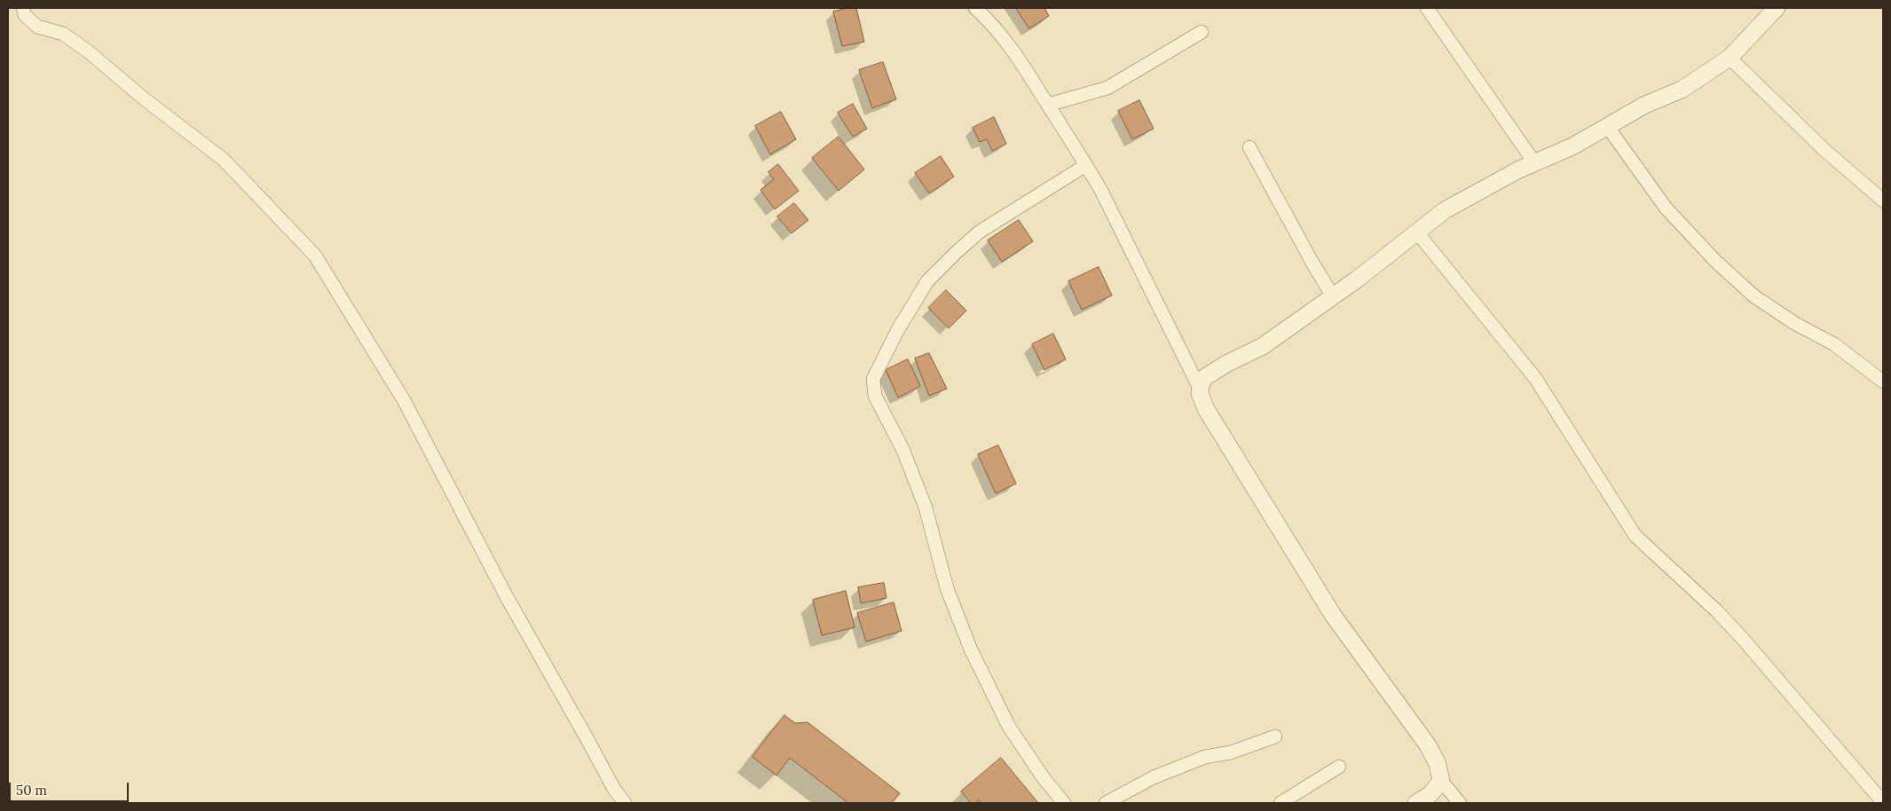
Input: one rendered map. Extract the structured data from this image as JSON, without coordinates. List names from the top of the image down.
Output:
{
  "scale_bar": "50 m"
}
